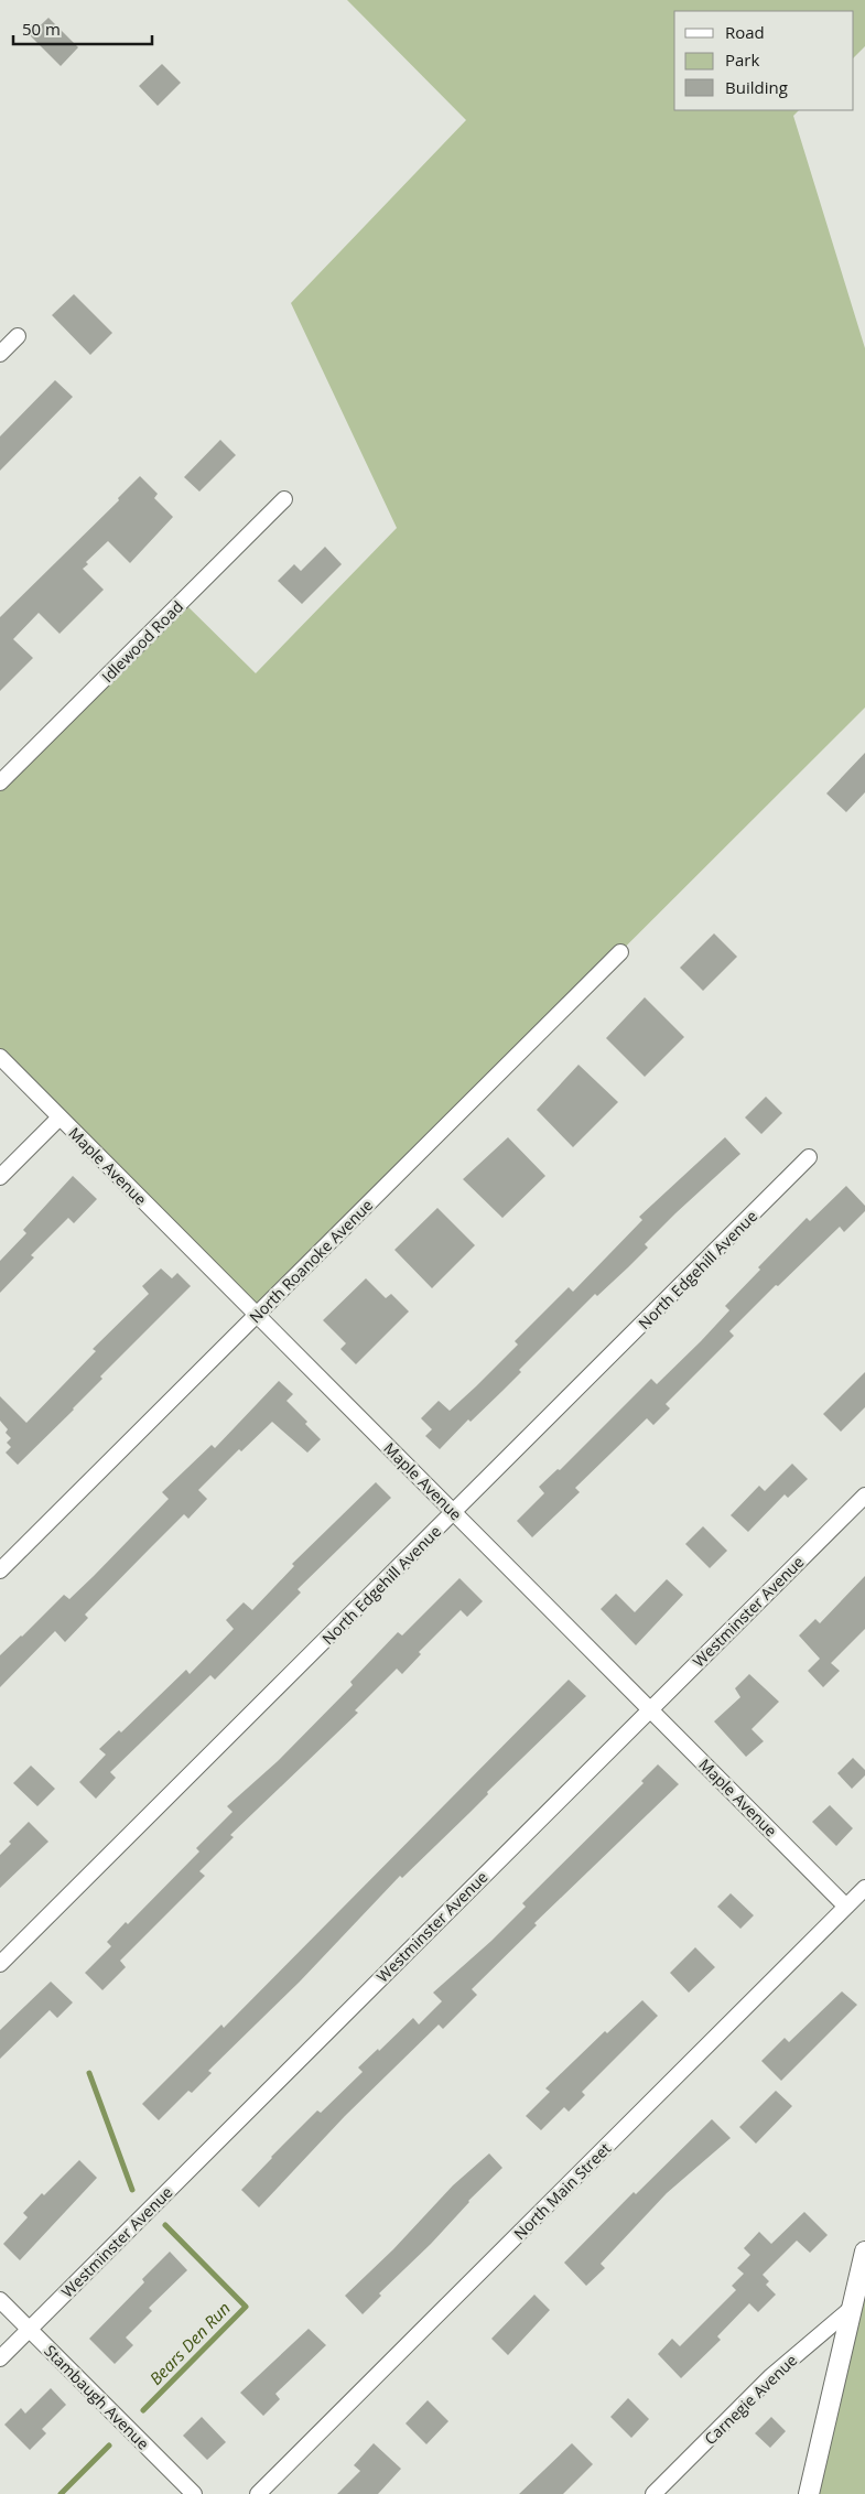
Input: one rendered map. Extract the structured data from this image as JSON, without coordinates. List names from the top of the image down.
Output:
{
  "streets": {
    "street": [
      "Idlewood Road",
      "Maple Avenue",
      "North Roanoke Avenue",
      "North Edgehill Avenue",
      "Westminster Avenue",
      "North Main Street",
      "Stambaugh Avenue",
      "Carnegie Avenue"
    ]
  },
  "crossings": [
    ["Maple Avenue", "North Roanoke Avenue"],
    ["Maple Avenue", "North Edgehill Avenue"],
    ["Maple Avenue", "Westminster Avenue"],
    ["Maple Avenue", "North Main Street"],
    ["Westminster Avenue", "Stambaugh Avenue"]
  ],
  "water": ["Bears Den Run"],
  "legend": ["Road", "Park", "Building"],
  "scale_bar": "50 m"
}
